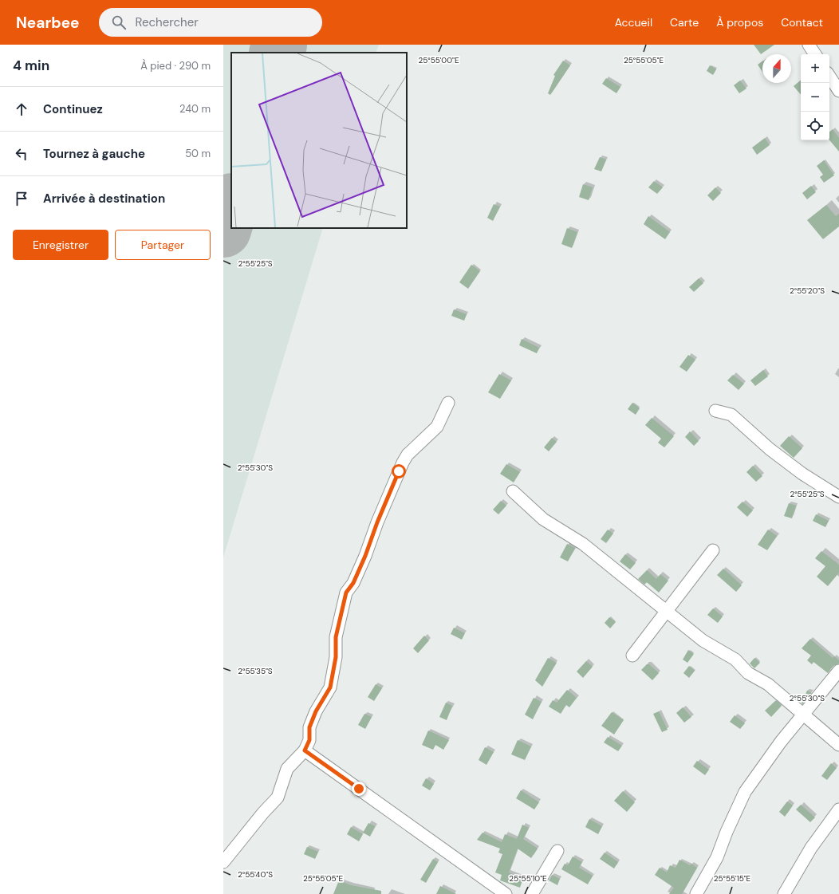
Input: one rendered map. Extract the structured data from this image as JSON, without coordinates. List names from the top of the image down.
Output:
{
  "north": "top",
  "page": {
    "header": "Nearbee",
    "search": "Rechercher",
    "nav": [
      "Accueil",
      "Carte",
      "À propos",
      "Contact"
    ],
    "heading": ["4 min", "À pied · 290 m"],
    "map_buttons": ["+", "−"],
    "list": [
      ["Continuez", "240 m"],
      ["Tournez à gauche", "50 m"],
      "Arrivée à destination"
    ],
    "buttons": ["Enregistrer", "Partager"]
  },
  "coordinates": [
    "25°55'00\"E",
    "25°55'05\"E",
    "2°55'25\"S",
    "2°55'20\"S",
    "2°55'30\"S",
    "2°55'35\"S",
    "2°55'40\"S",
    "25°55'10\"E",
    "25°55'15\"E"
  ]
}
